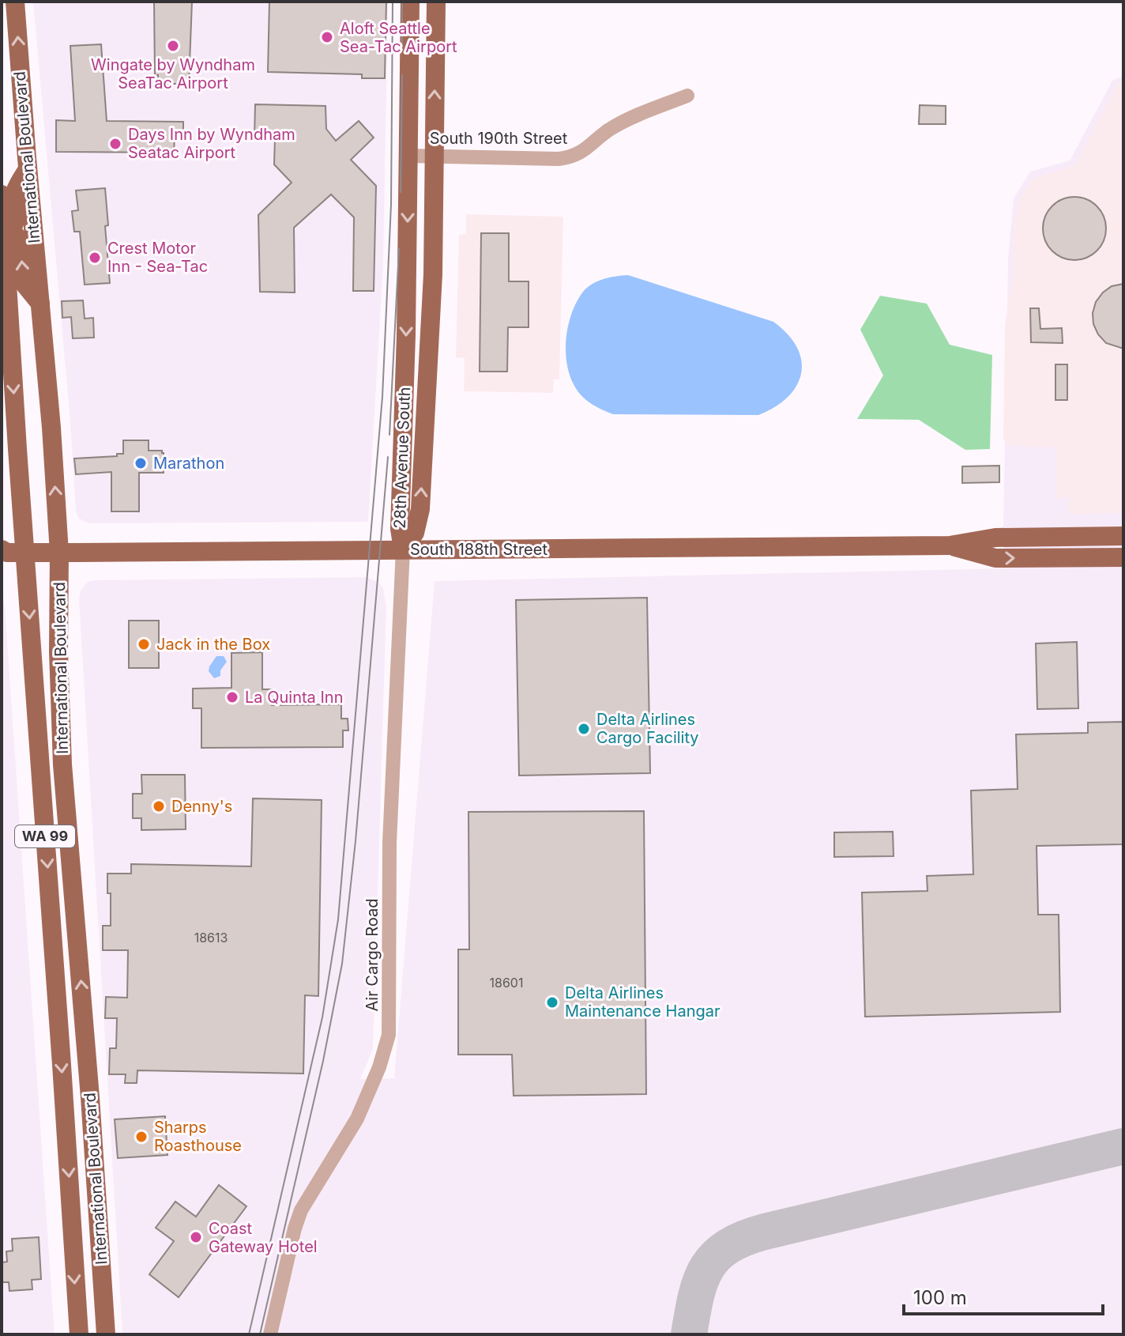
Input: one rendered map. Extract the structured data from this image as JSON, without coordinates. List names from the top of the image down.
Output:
{
  "streets": {
    "main road": [
      "International Boulevard",
      "28th Avenue South",
      "South 188th Street",
      "WA 99"
    ],
    "street": ["South 190th Street", "Air Cargo Road"]
  },
  "crossings": [
    ["South 190th Street", "28th Avenue South"],
    ["International Boulevard", "South 188th Street"],
    ["28th Avenue South", "South 188th Street"],
    ["28th Avenue South", "Air Cargo Road"],
    ["South 188th Street", "Air Cargo Road"]
  ],
  "places": [
    "Aloft Seattle Sea-Tac Airport",
    "Wingate by Wyndham SeaTac Airport",
    "Days Inn by Wyndham Seatac Airport",
    "Crest Motor Inn - Sea-Tac",
    "Marathon",
    "Jack in the Box",
    "La Quinta Inn",
    "Delta Airlines Cargo Facility",
    "Denny's",
    "Delta Airlines Maintenance Hangar",
    "Sharps Roasthouse",
    "Coast Gateway Hotel"
  ],
  "house_numbers": ["18613", "18601"],
  "scale_bar": "100 m"
}
